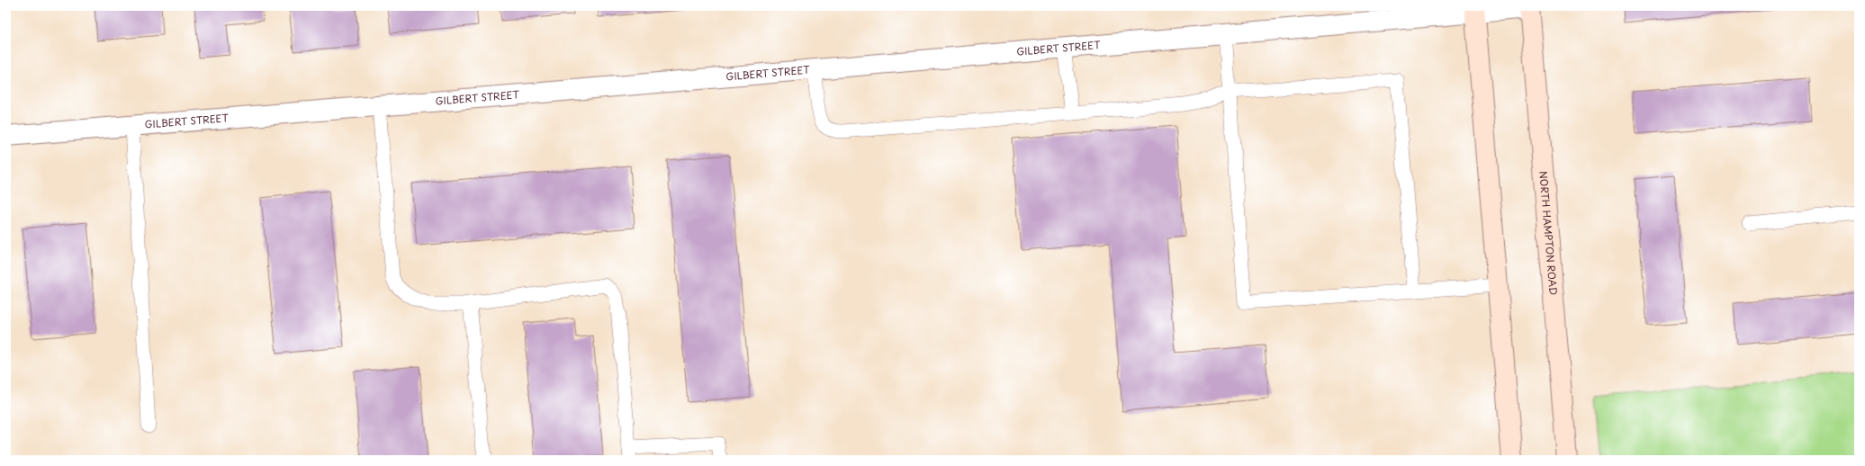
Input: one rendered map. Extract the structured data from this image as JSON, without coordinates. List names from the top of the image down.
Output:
{
  "streets": {
    "main road": ["NORTH HAMPTON ROAD"],
    "street": ["GILBERT STREET"]
  },
  "crossings": [
    ["GILBERT STREET", "NORTH HAMPTON ROAD"]
  ]
}
